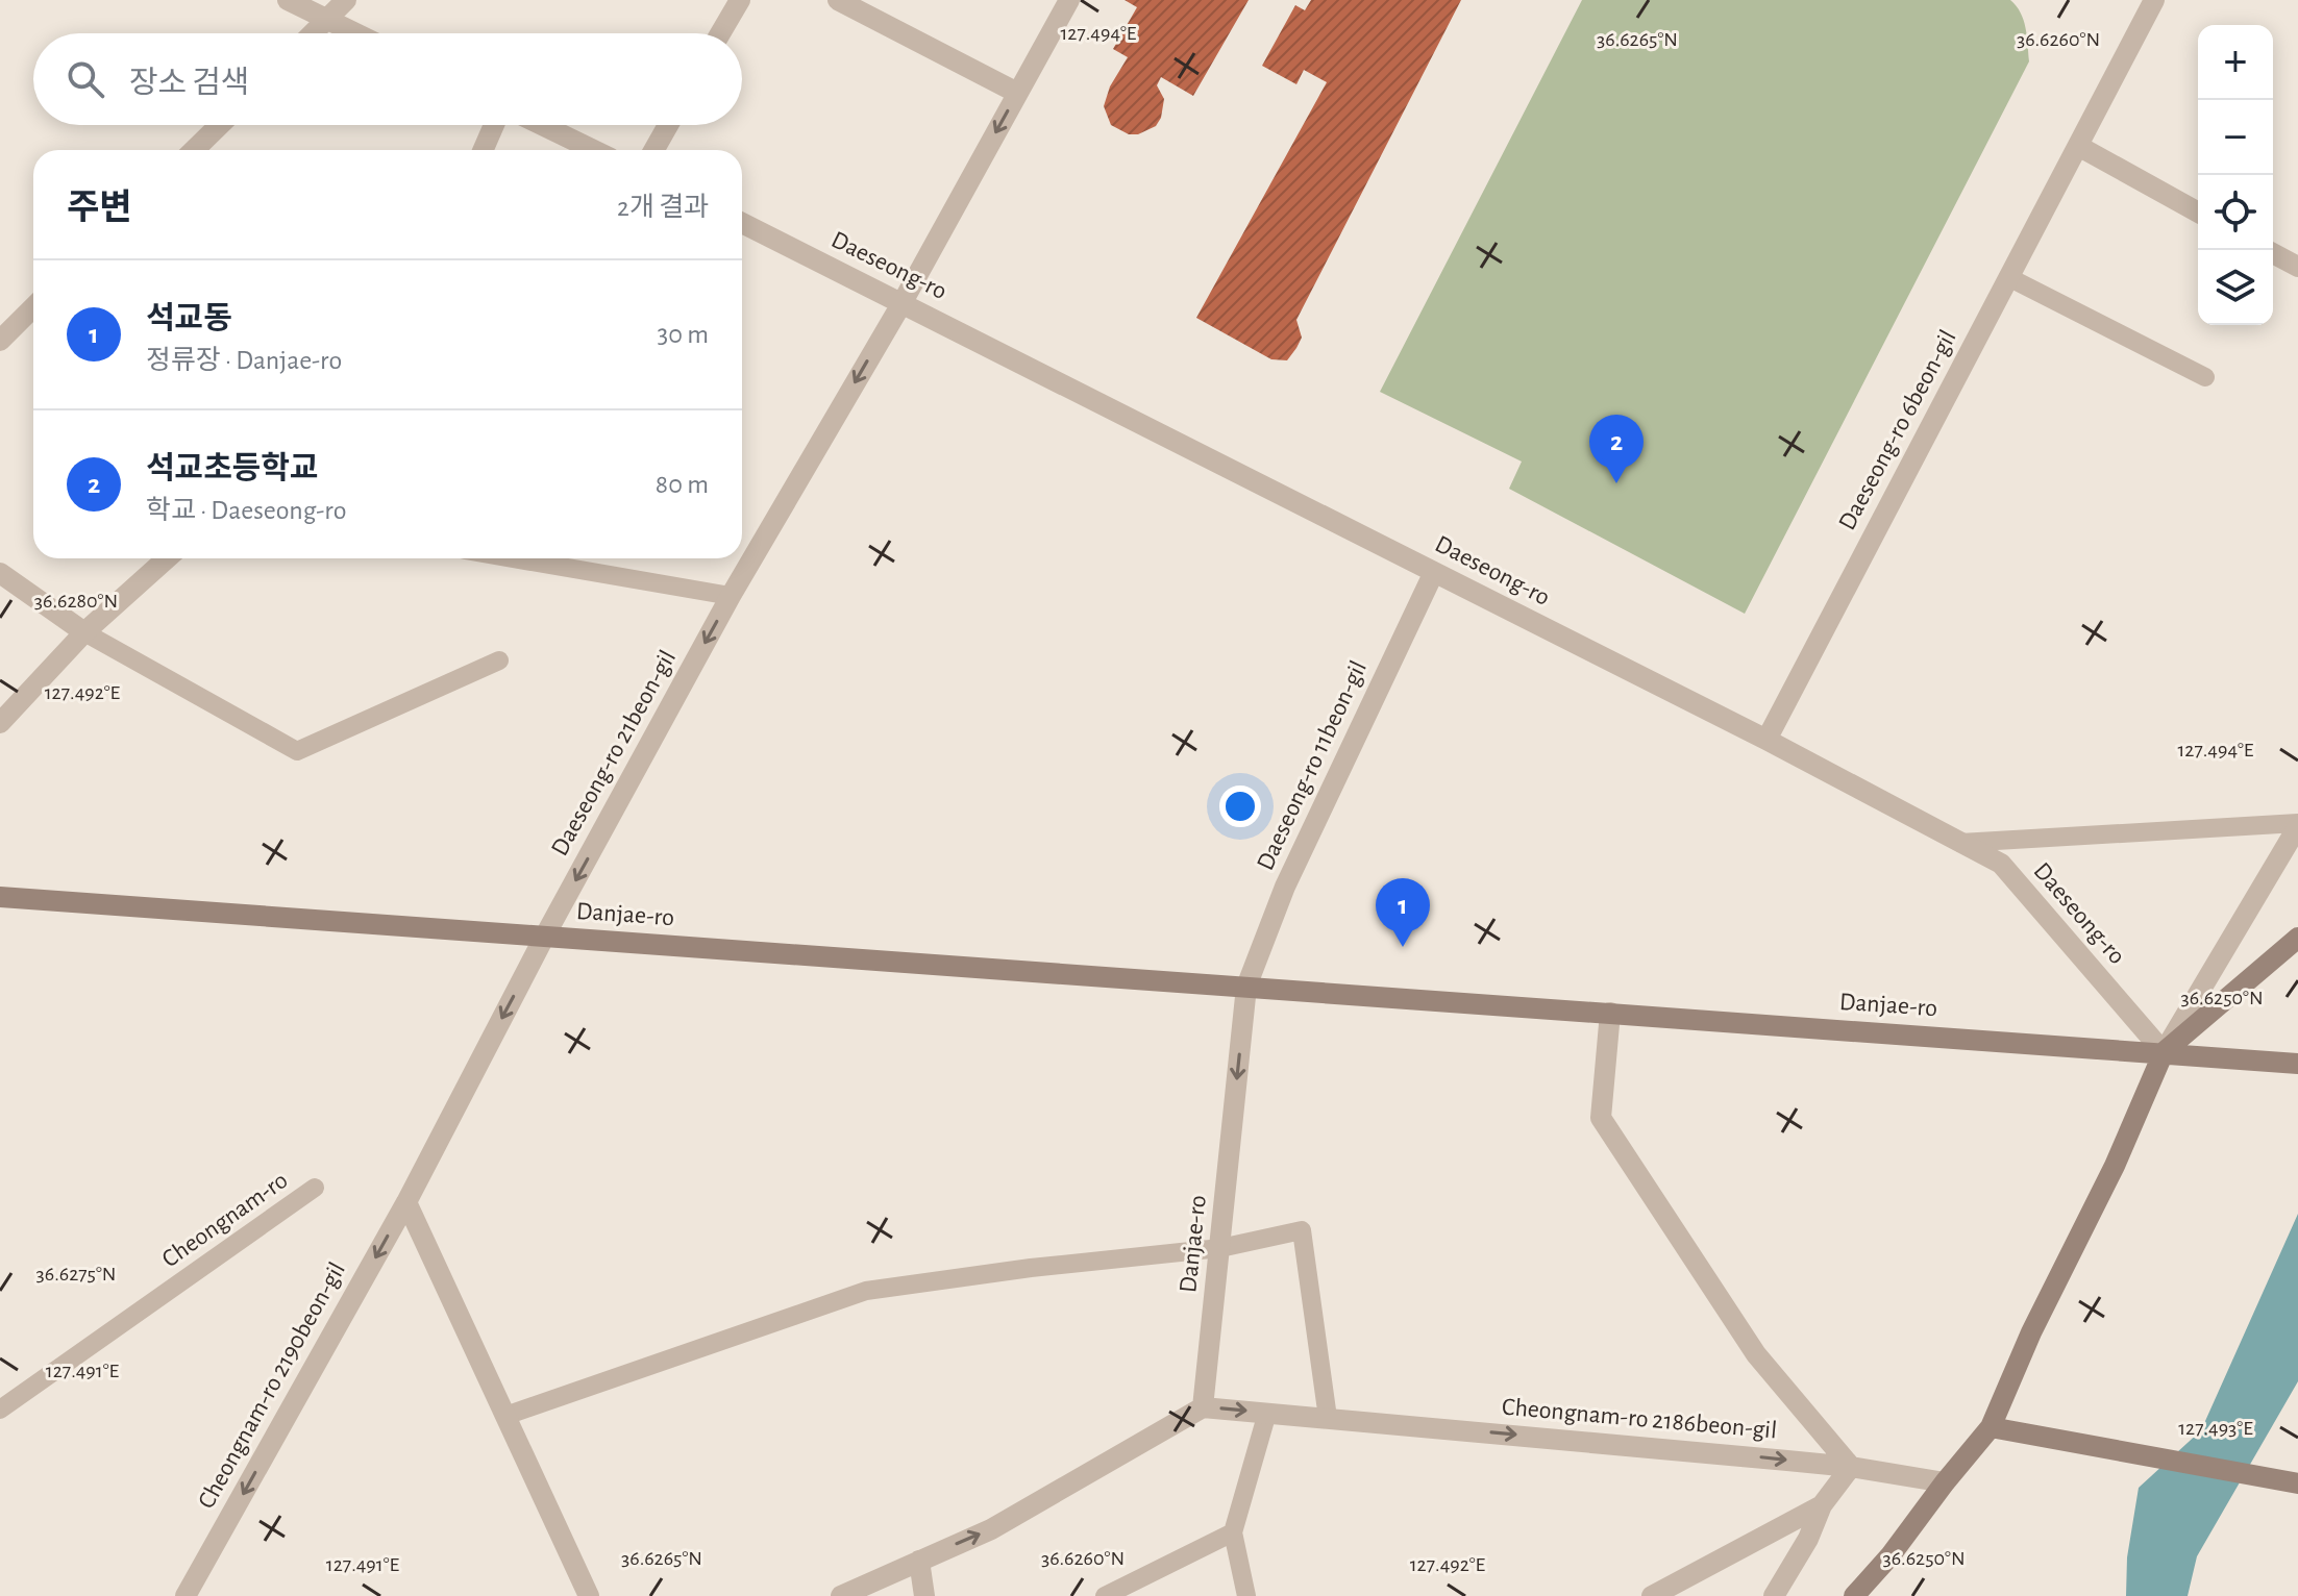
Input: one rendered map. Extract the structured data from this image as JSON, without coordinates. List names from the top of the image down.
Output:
{
  "streets": {
    "street": [
      "Daeseong-ro",
      "Daeseong-ro 6beon-gil",
      "Daeseong-ro 21beon-gil",
      "Daeseong-ro 11beon-gil",
      "Danjae-ro",
      "Cheongnam-ro 2190beon-gil",
      "Cheongnam-ro 2186beon-gil"
    ],
    "lane": ["Cheongnam-ro"]
  },
  "crossings": [
    ["Daeseong-ro", "Daeseong-ro 6beon-gil"],
    ["Daeseong-ro", "Daeseong-ro 21beon-gil"],
    ["Daeseong-ro", "Daeseong-ro 11beon-gil"],
    ["Daeseong-ro", "Danjae-ro"],
    ["Daeseong-ro 21beon-gil", "Danjae-ro"],
    ["Daeseong-ro 21beon-gil", "Cheongnam-ro 2190beon-gil"],
    ["Daeseong-ro 11beon-gil", "Danjae-ro"],
    ["Danjae-ro", "Cheongnam-ro 2190beon-gil"],
    ["Danjae-ro", "Cheongnam-ro 2186beon-gil"]
  ],
  "one_way": ["Daeseong-ro 21beon-gil", "Cheongnam-ro 2190beon-gil", "Cheongnam-ro 2186beon-gil"],
  "page": {
    "map_buttons": ["+", "−"],
    "search": "장소 검색",
    "heading": ["주변", "2개 결과"],
    "list": [
      {
        "mark": "1",
        "name": "석교동",
        "note": "정류장 · Danjae-ro",
        "value": "30 m"
      },
      {
        "mark": "2",
        "name": "석교초등학교",
        "note": "학교 · Daeseong-ro",
        "value": "80 m"
      }
    ],
    "pins": ["2", "1"]
  },
  "coordinates": [
    "127.494°E",
    "36.6265°N",
    "36.6260°N",
    "36.6280°N",
    "127.492°E",
    "36.6250°N",
    "36.6275°N",
    "127.491°E",
    "127.493°E"
  ]
}
